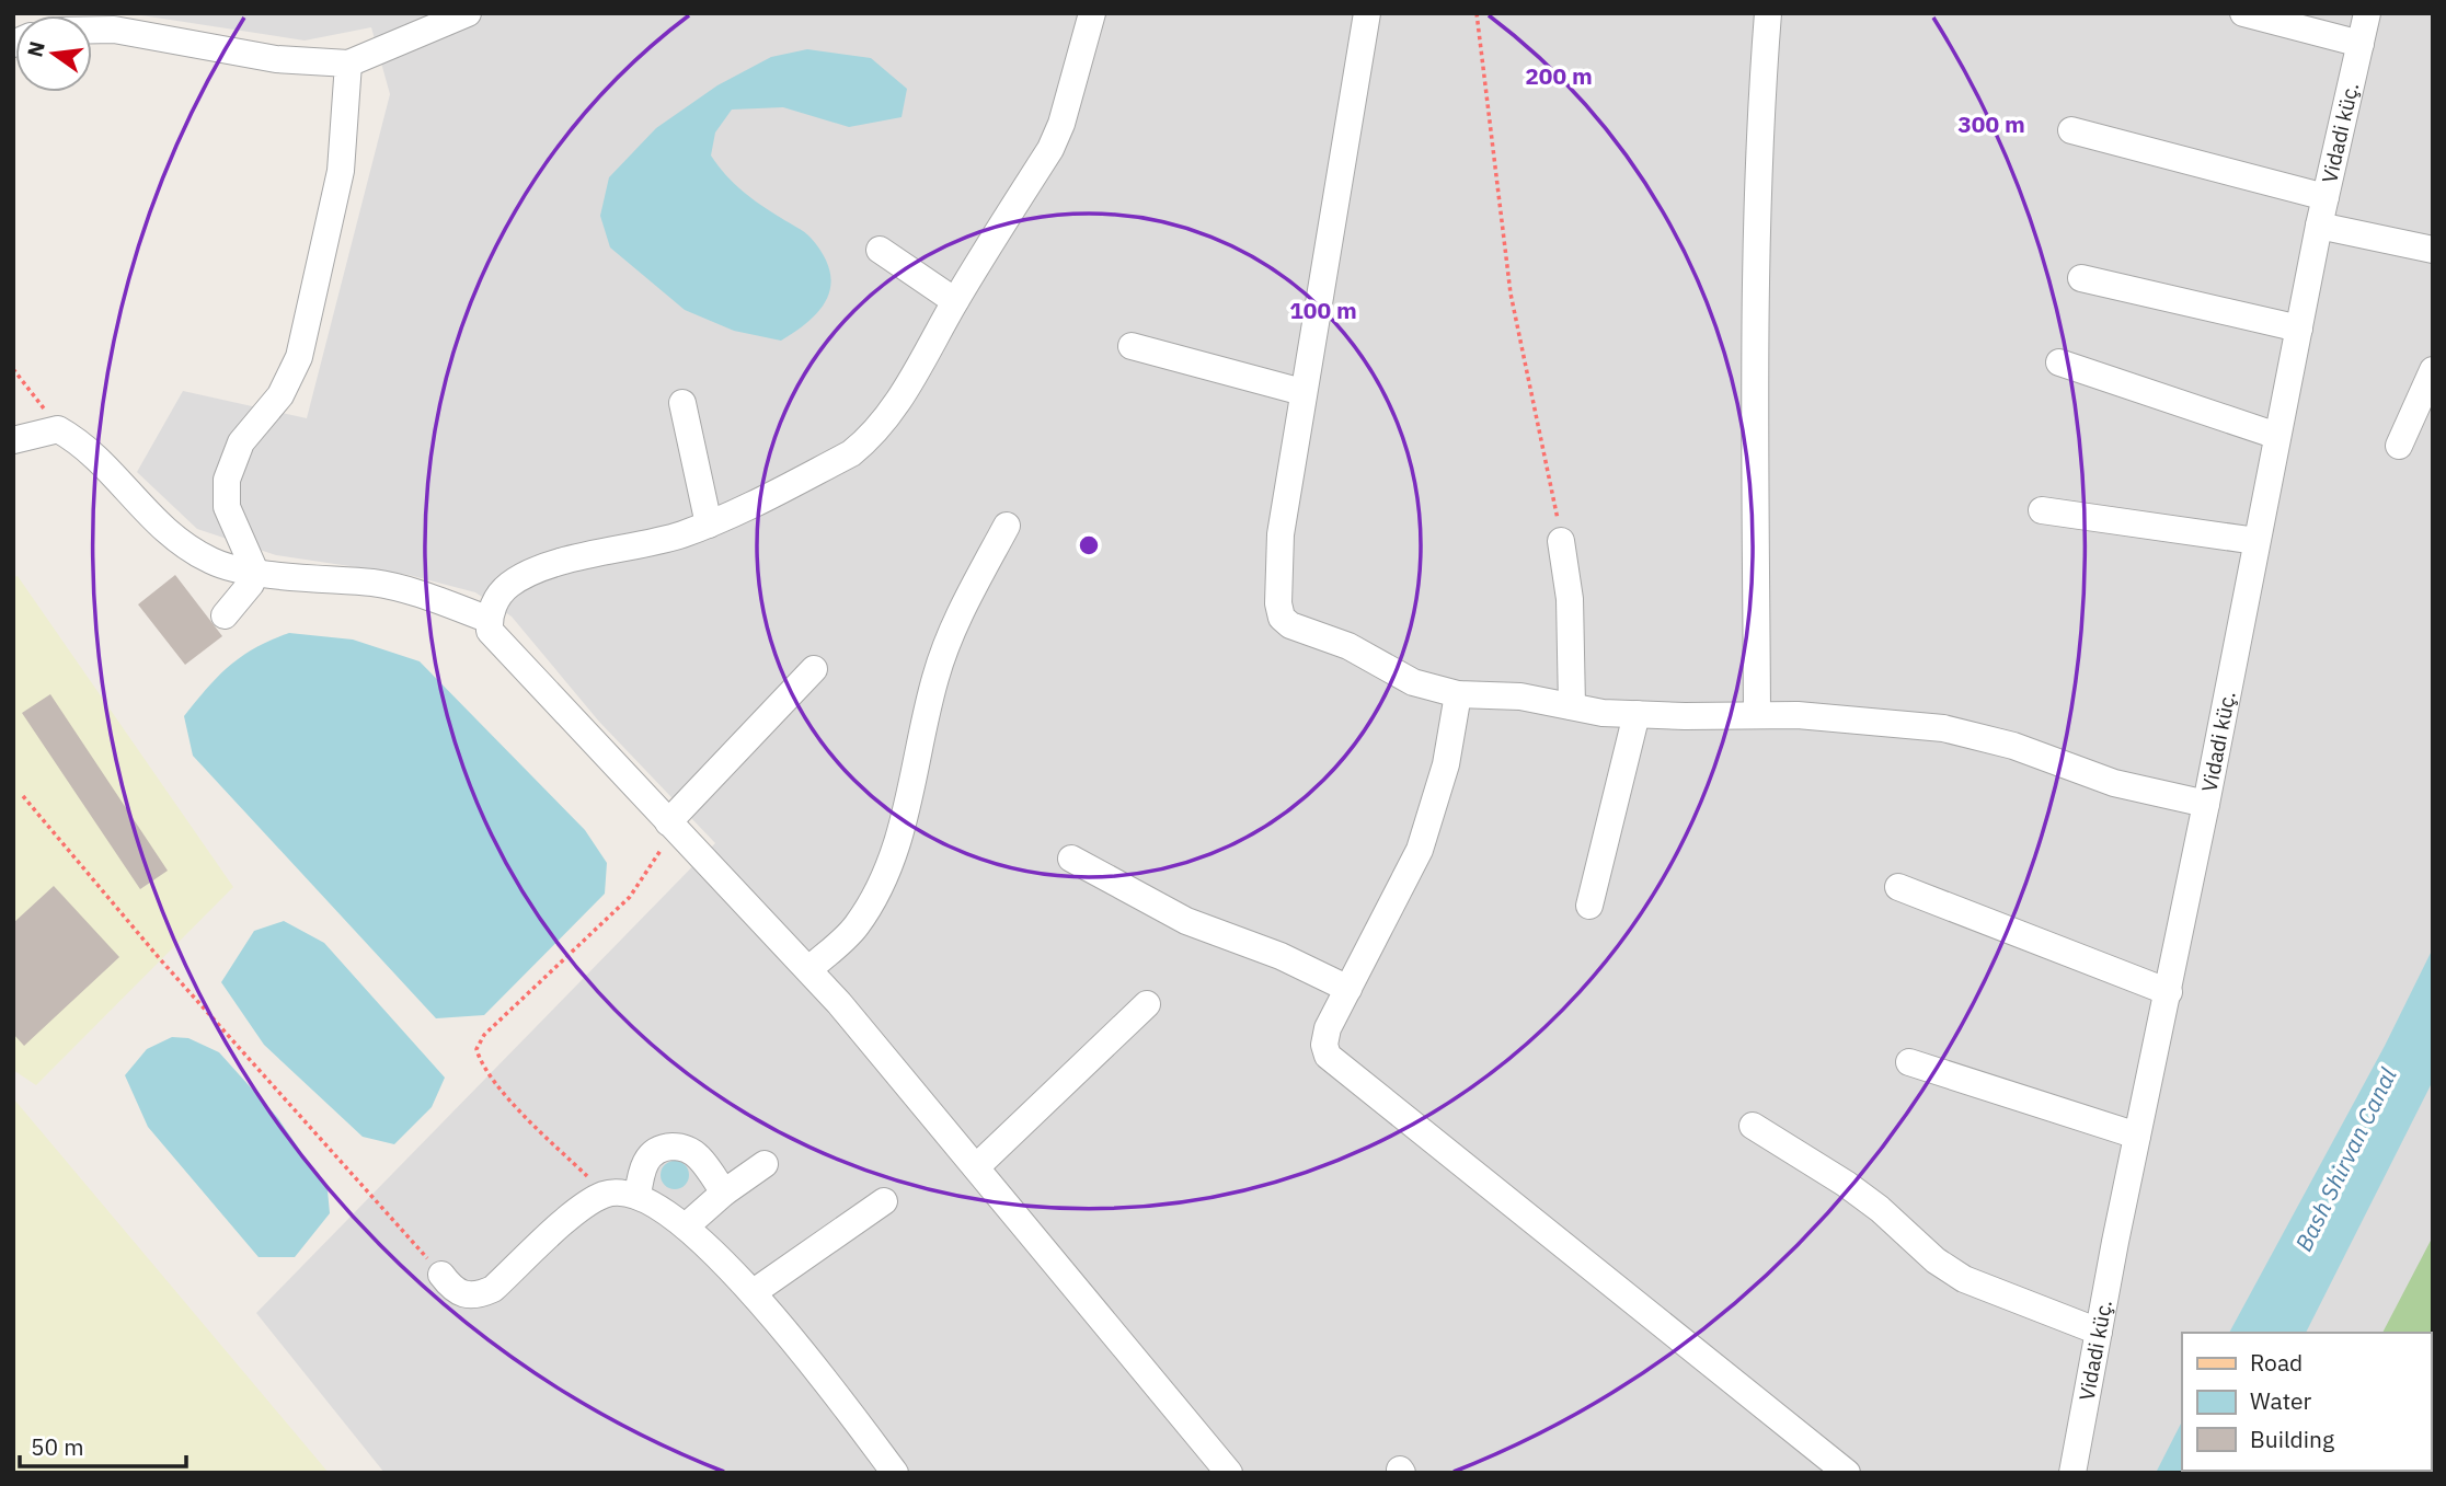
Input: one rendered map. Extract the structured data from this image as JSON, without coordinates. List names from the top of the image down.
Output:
{
  "streets": {
    "street": ["Vidadi küç."]
  },
  "water": ["Bash Shirvan Canal"],
  "legend": ["Road", "Water", "Building"],
  "scale_bar": "50 m",
  "north": "left",
  "rings": ["200 m", "300 m", "100 m"]
}
